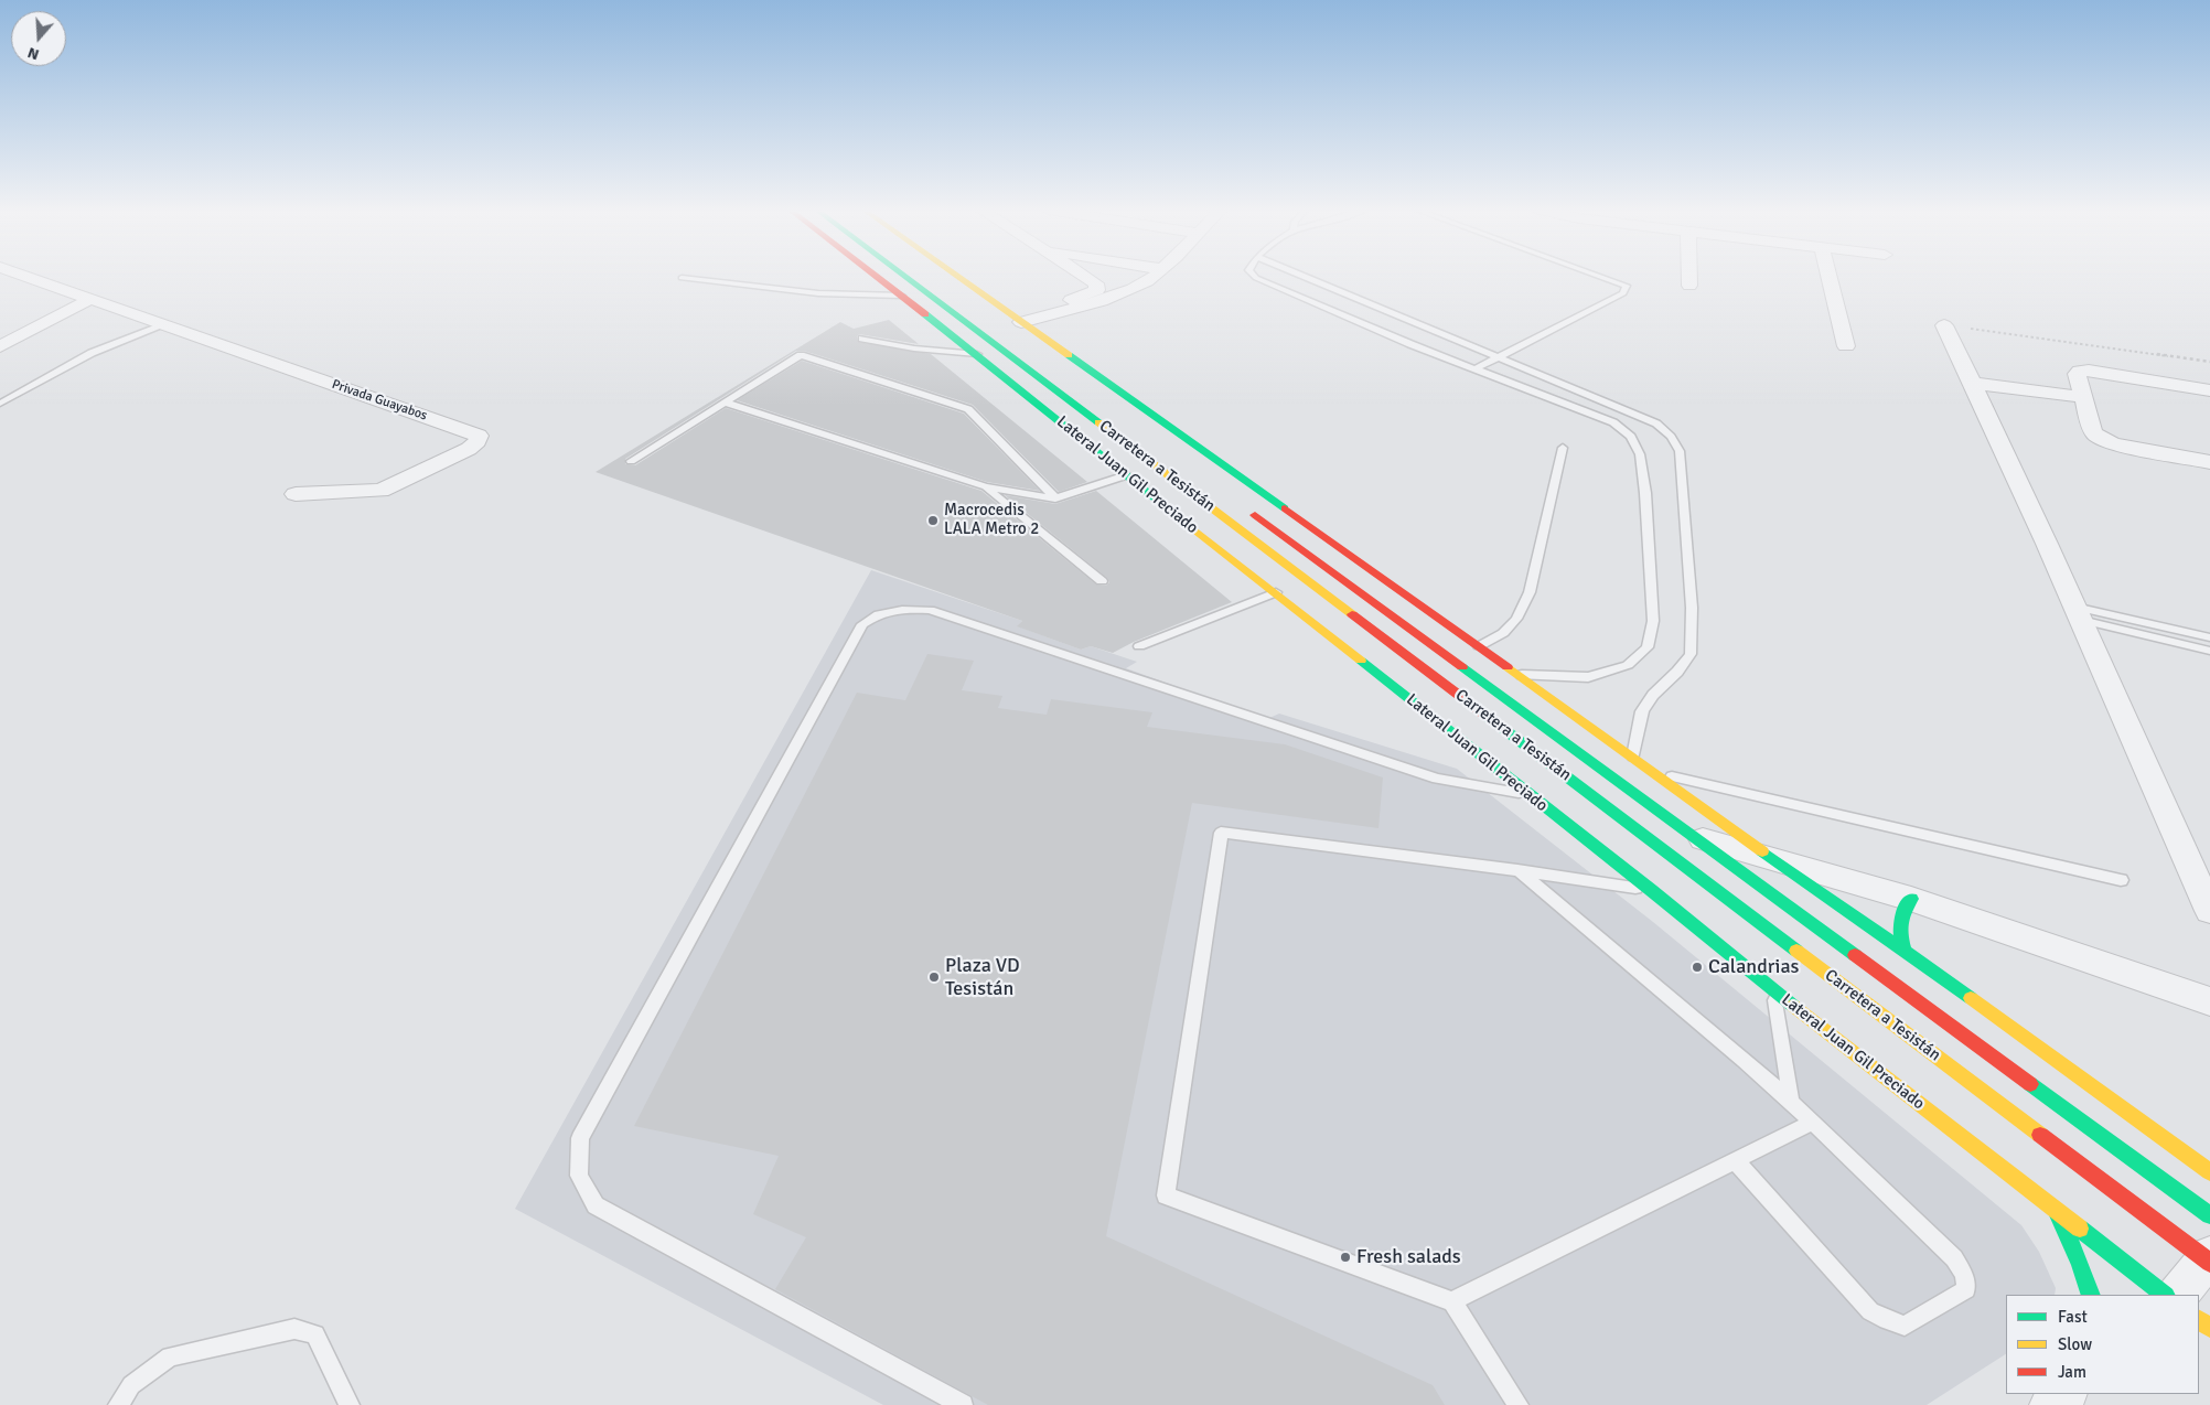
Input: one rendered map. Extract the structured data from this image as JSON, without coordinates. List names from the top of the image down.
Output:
{
  "streets": {
    "main road": ["Carretera a Tesistán", "Lateral Juan Gil Preciado"],
    "street": ["Privada Guayabos"]
  },
  "places": [
    "Macrocedis LALA Metro 2",
    "Calandrias",
    "Plaza VD Tesistán",
    "Fresh salads"
  ],
  "legend": ["Fast", "Slow", "Jam"],
  "north": "bottom"
}
